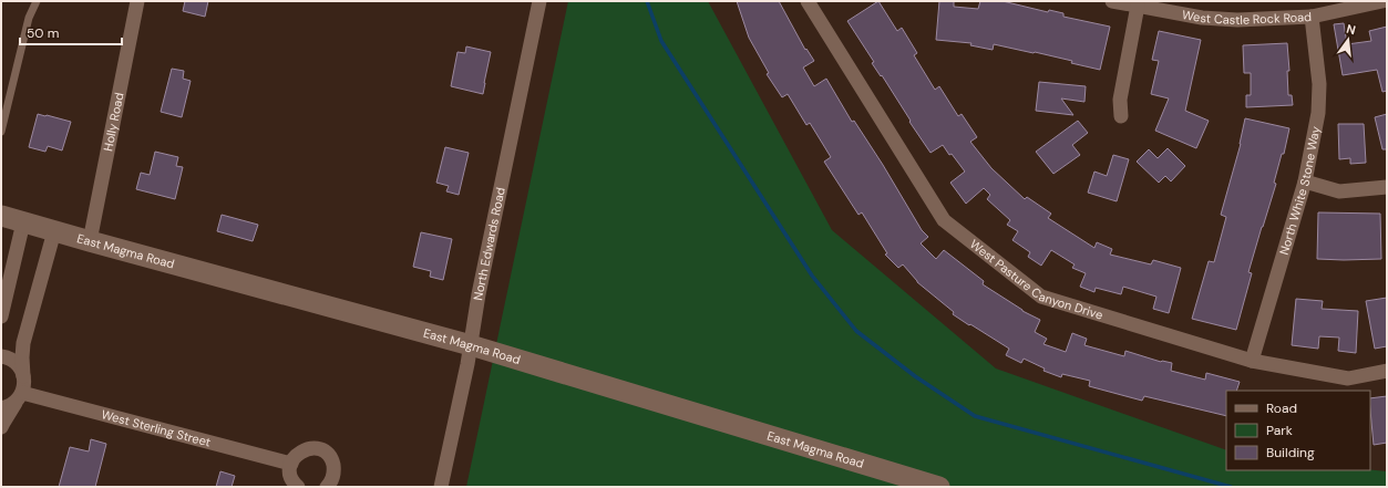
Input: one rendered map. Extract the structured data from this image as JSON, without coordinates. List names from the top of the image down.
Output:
{
  "streets": {
    "street": [
      "West Castle Rock Road",
      "Holly Road",
      "North White Stone Way",
      "North Edwards Road",
      "East Magma Road",
      "West Pasture Canyon Drive",
      "West Sterling Street"
    ]
  },
  "crossings": [
    ["West Castle Rock Road", "North White Stone Way"],
    ["Holly Road", "East Magma Road"],
    ["North White Stone Way", "West Pasture Canyon Drive"],
    ["North Edwards Road", "East Magma Road"]
  ],
  "legend": ["Road", "Park", "Building"],
  "scale_bar": "50 m",
  "north": "top"
}
